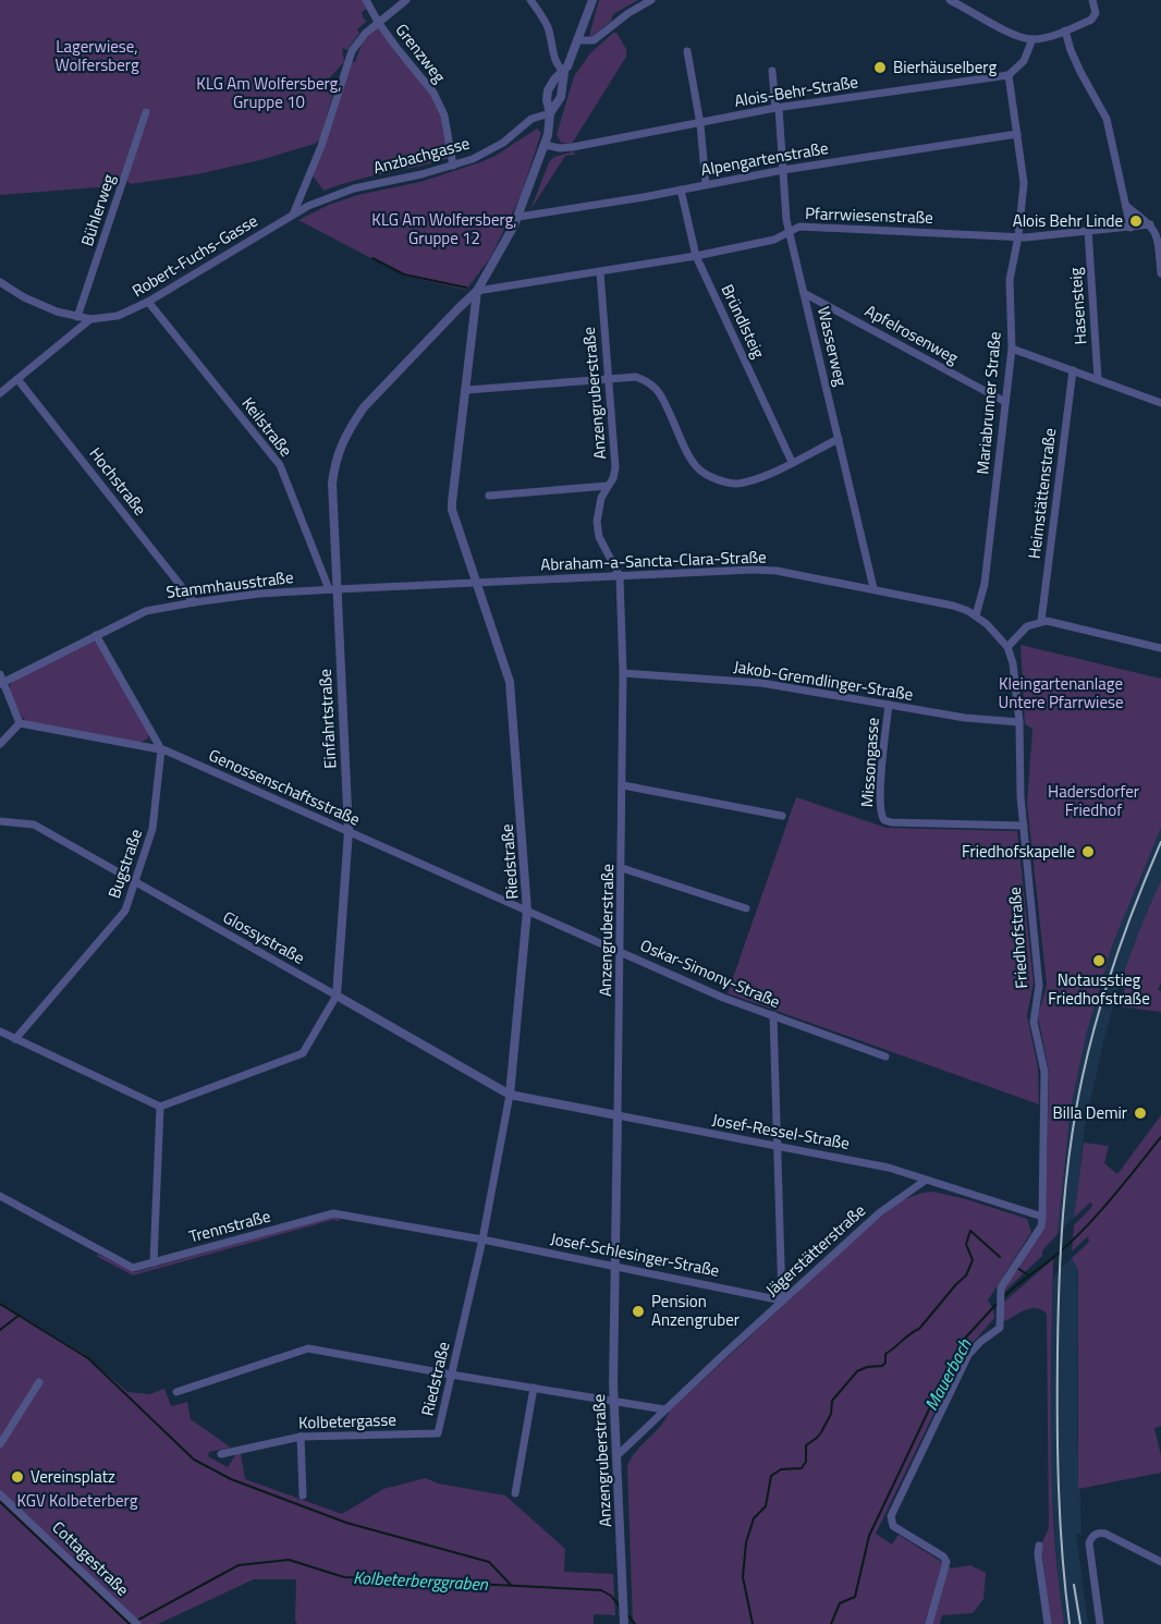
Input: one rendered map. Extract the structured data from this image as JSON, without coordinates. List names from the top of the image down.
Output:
{
  "streets": {
    "street": [
      "Grenzweg",
      "Alois-Behr-Straße",
      "Anzbachgasse",
      "Alpengartenstraße",
      "Bühlerweg",
      "Pfarrwiesenstraße",
      "Robert-Fuchs-Gasse",
      "Hasensteig",
      "Bründlsteig",
      "Apfelrosenweg",
      "Wasserweg",
      "Anzengruberstraße",
      "Mariabrunner Straße",
      "Keilstraße",
      "Hochstraße",
      "Heimstättenstraße",
      "Abraham-a-Sancta-Clara-Straße",
      "Stammhausstraße",
      "Jakob-Gremdlinger-Straße",
      "Einfahrtstraße",
      "Missongasse",
      "Genossenschaftsstraße",
      "Riedstraße",
      "Bugstraße",
      "Glossystraße",
      "Friedhofstraße",
      "Oskar-Simony-Straße",
      "Josef-Ressel-Straße",
      "Trennstraße",
      "Jägerstätterstraße",
      "Josef-Schlesinger-Straße",
      "Kolbetergasse",
      "Cottagestraße"
    ]
  },
  "crossings": [
    ["Grenzweg", "Anzbachgasse"],
    ["Alois-Behr-Straße", "Wasserweg"],
    ["Alois-Behr-Straße", "Mariabrunner Straße"],
    ["Alois-Behr-Straße", "Einfahrtstraße"],
    ["Anzbachgasse", "Robert-Fuchs-Gasse"],
    ["Anzbachgasse", "Einfahrtstraße"],
    ["Alpengartenstraße", "Bründlsteig"],
    ["Alpengartenstraße", "Wasserweg"],
    ["Alpengartenstraße", "Mariabrunner Straße"],
    ["Alpengartenstraße", "Einfahrtstraße"],
    ["Bühlerweg", "Robert-Fuchs-Gasse"],
    ["Pfarrwiesenstraße", "Hasensteig"],
    ["Pfarrwiesenstraße", "Bründlsteig"],
    ["Pfarrwiesenstraße", "Wasserweg"],
    ["Pfarrwiesenstraße", "Anzengruberstraße"],
    ["Pfarrwiesenstraße", "Mariabrunner Straße"],
    ["Pfarrwiesenstraße", "Einfahrtstraße"],
    ["Pfarrwiesenstraße", "Riedstraße"],
    ["Robert-Fuchs-Gasse", "Keilstraße"],
    ["Apfelrosenweg", "Wasserweg"],
    ["Apfelrosenweg", "Mariabrunner Straße"],
    ["Wasserweg", "Abraham-a-Sancta-Clara-Straße"],
    ["Anzengruberstraße", "Abraham-a-Sancta-Clara-Straße"],
    ["Anzengruberstraße", "Jakob-Gremdlinger-Straße"],
    ["Anzengruberstraße", "Oskar-Simony-Straße"],
    ["Anzengruberstraße", "Josef-Ressel-Straße"],
    ["Anzengruberstraße", "Jägerstätterstraße"],
    ["Anzengruberstraße", "Josef-Schlesinger-Straße"],
    ["Mariabrunner Straße", "Abraham-a-Sancta-Clara-Straße"],
    ["Keilstraße", "Stammhausstraße"],
    ["Keilstraße", "Einfahrtstraße"],
    ["Hochstraße", "Stammhausstraße"],
    ["Abraham-a-Sancta-Clara-Straße", "Stammhausstraße"],
    ["Abraham-a-Sancta-Clara-Straße", "Riedstraße"],
    ["Abraham-a-Sancta-Clara-Straße", "Friedhofstraße"],
    ["Stammhausstraße", "Einfahrtstraße"],
    ["Stammhausstraße", "Riedstraße"],
    ["Jakob-Gremdlinger-Straße", "Missongasse"],
    ["Jakob-Gremdlinger-Straße", "Friedhofstraße"],
    ["Einfahrtstraße", "Genossenschaftsstraße"],
    ["Einfahrtstraße", "Riedstraße"],
    ["Einfahrtstraße", "Glossystraße"],
    ["Missongasse", "Friedhofstraße"],
    ["Genossenschaftsstraße", "Riedstraße"],
    ["Genossenschaftsstraße", "Bugstraße"],
    ["Genossenschaftsstraße", "Oskar-Simony-Straße"],
    ["Riedstraße", "Glossystraße"],
    ["Riedstraße", "Oskar-Simony-Straße"],
    ["Riedstraße", "Josef-Ressel-Straße"],
    ["Riedstraße", "Trennstraße"],
    ["Riedstraße", "Josef-Schlesinger-Straße"],
    ["Riedstraße", "Kolbetergasse"],
    ["Bugstraße", "Glossystraße"],
    ["Glossystraße", "Josef-Ressel-Straße"],
    ["Friedhofstraße", "Josef-Ressel-Straße"],
    ["Josef-Ressel-Straße", "Jägerstätterstraße"],
    ["Trennstraße", "Josef-Schlesinger-Straße"],
    ["Jägerstätterstraße", "Josef-Schlesinger-Straße"]
  ],
  "water": ["Mauerbach", "Kolbeterberggraben"],
  "parks": [
    "Lagerwiese, Wolfersberg",
    "KLG Am Wolfersberg, Gruppe 10",
    "KLG Am Wolfersberg, Gruppe 12",
    "Kleingartenanlage Untere Pfarrwiese",
    "Hadersdorfer Friedhof",
    "KGV Kolbeterberg"
  ],
  "places": [
    "Bierhäuselberg",
    "Alois Behr Linde",
    "Friedhofskapelle",
    "Notausstieg Friedhofstraße",
    "Billa Demir",
    "Pension Anzengruber",
    "Vereinsplatz"
  ]
}
